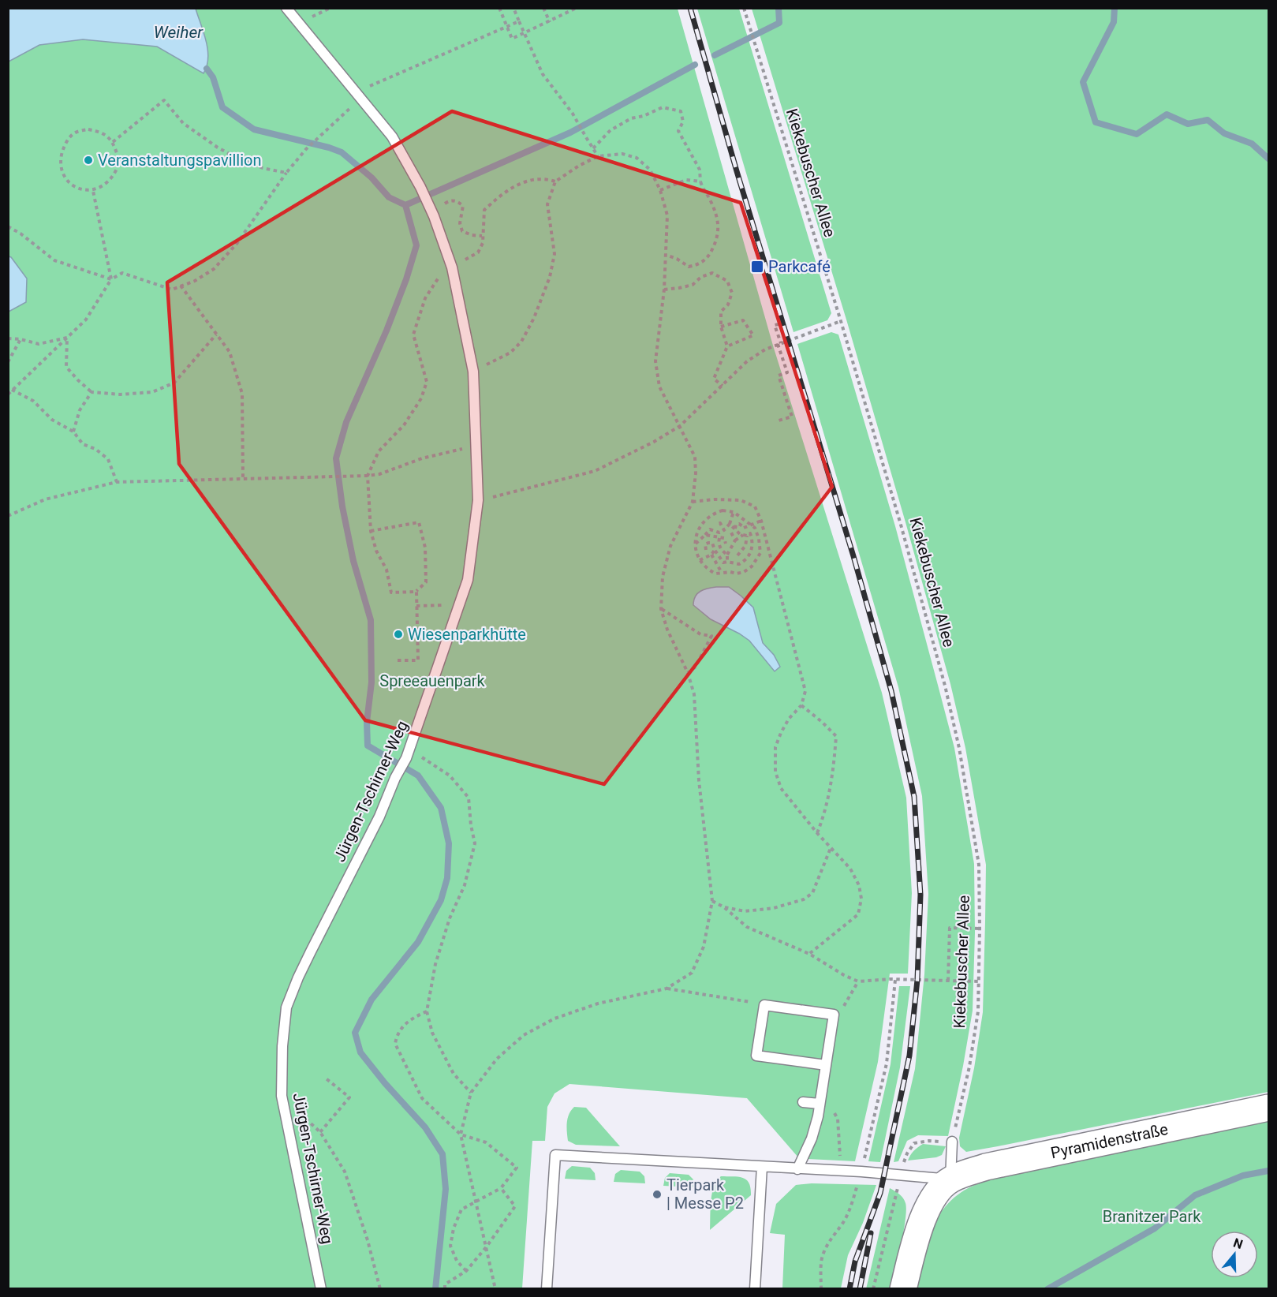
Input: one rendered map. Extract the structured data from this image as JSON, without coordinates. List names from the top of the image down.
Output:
{
  "streets": {
    "street": ["Pyramidenstraße"],
    "lane": ["Jürgen-Tschirner-Weg"],
    "path": ["Kiekebuscher Allee"]
  },
  "water": ["Weiher"],
  "parks": ["Spreeauenpark", "Branitzer Park"],
  "places": {
    "other": ["Veranstaltungspavillion", "Wiesenparkhütte", "Tierpark | Messe P2"],
    "transit": ["Parkcafé"]
  },
  "north": "top"
}
